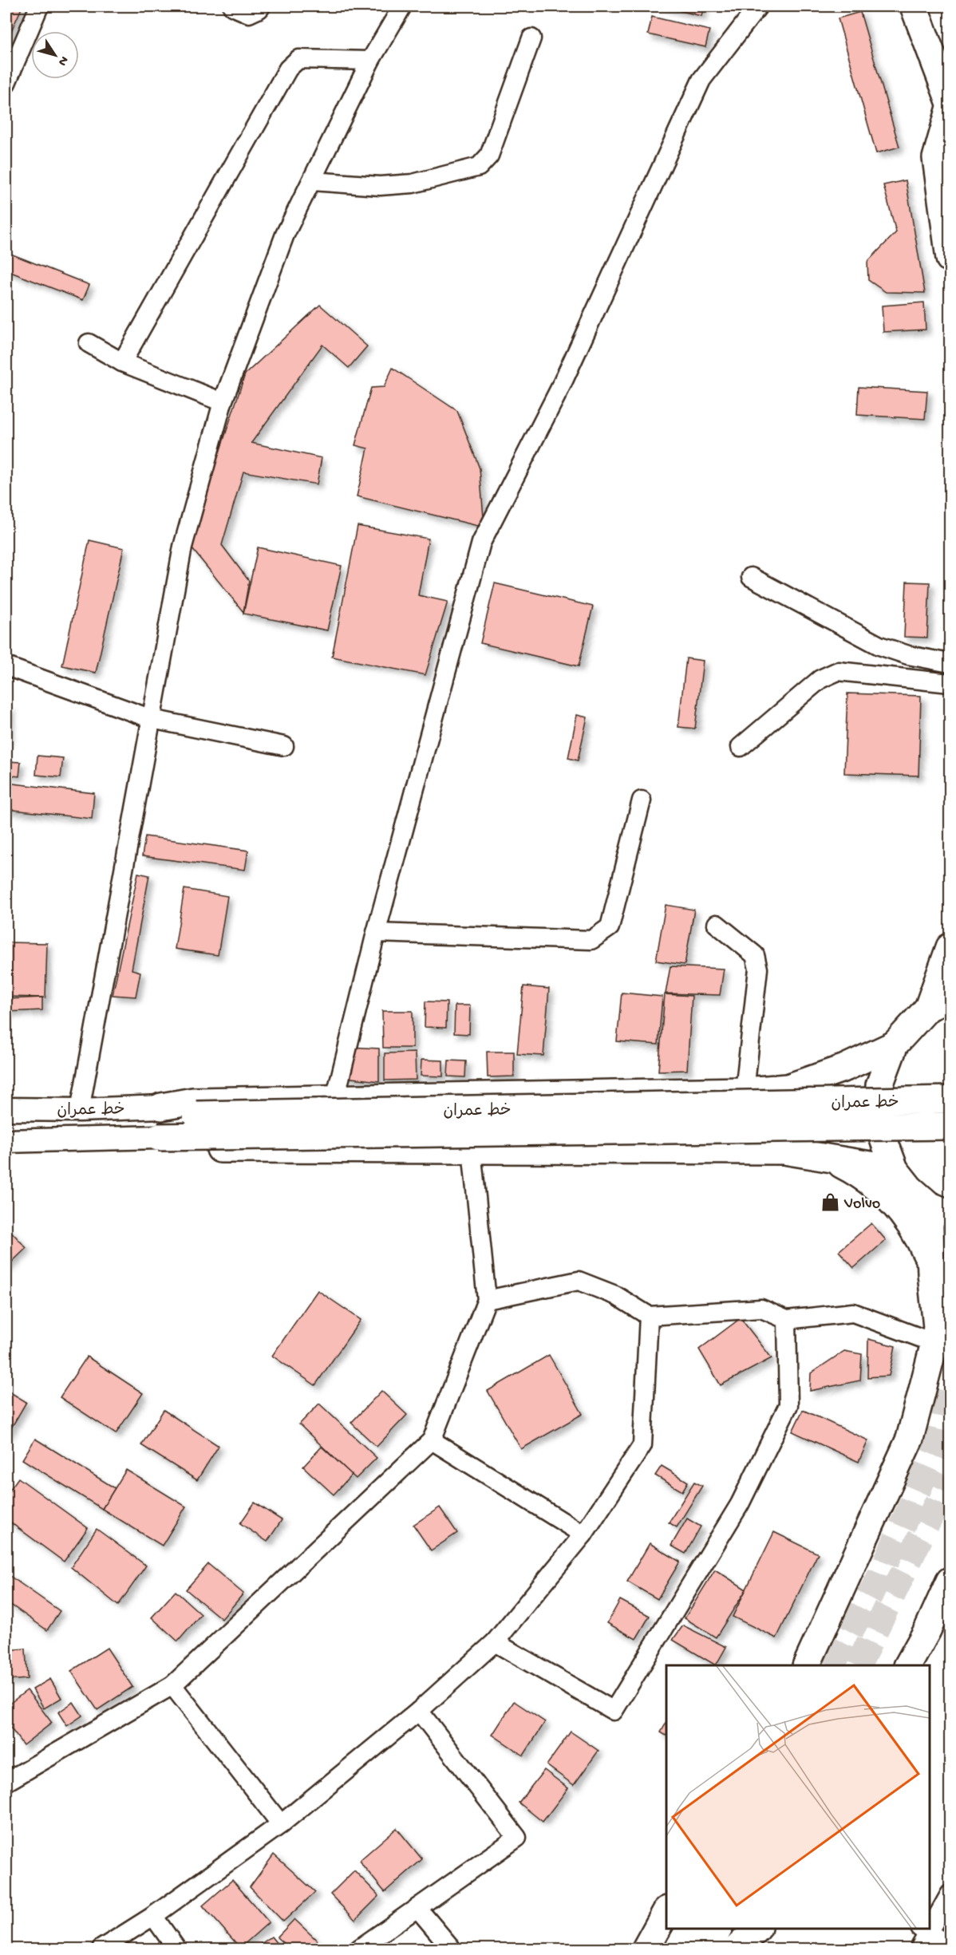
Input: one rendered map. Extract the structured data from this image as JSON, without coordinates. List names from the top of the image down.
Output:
{
  "streets": {
    "highway": ["خط عمران"]
  },
  "places": {
    "shop": ["Volvo"]
  },
  "north": "bottom right"
}
